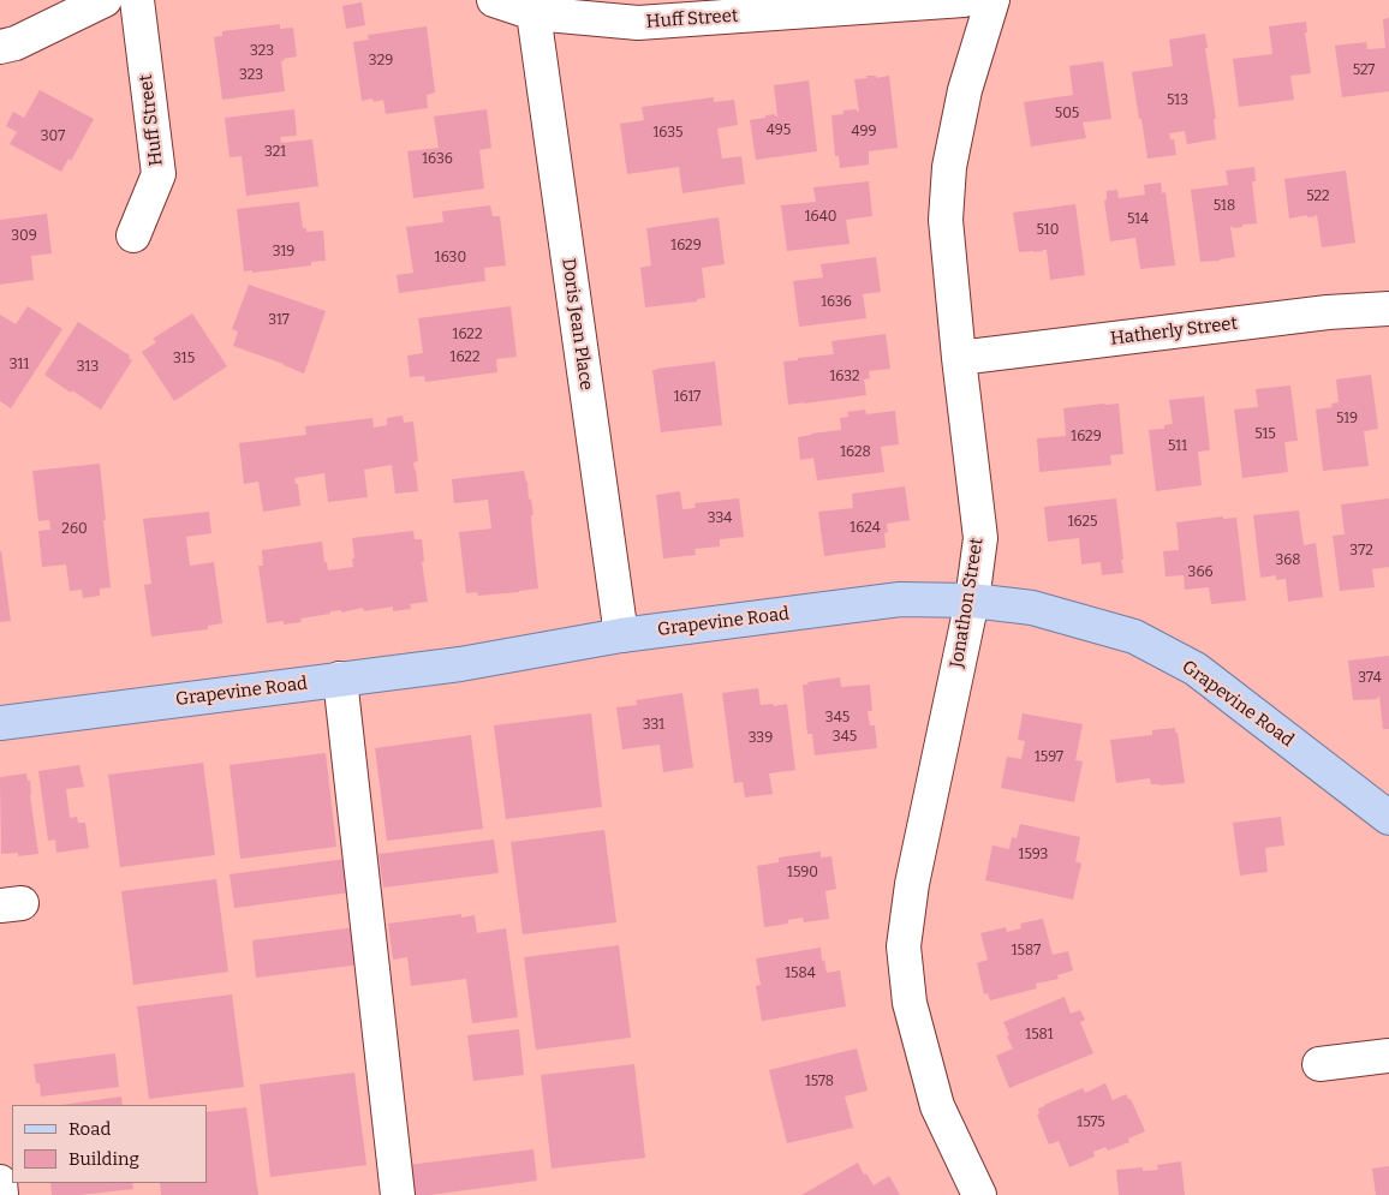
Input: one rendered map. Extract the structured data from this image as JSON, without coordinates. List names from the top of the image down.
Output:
{
  "streets": {
    "main road": ["Grapevine Road"],
    "street": [
      "Huff Street",
      "Doris Jean Place",
      "Hatherly Street",
      "Jonathon Street"
    ]
  },
  "crossings": [
    ["Huff Street", "Doris Jean Place"],
    ["Doris Jean Place", "Grapevine Road"],
    ["Hatherly Street", "Jonathon Street"],
    ["Jonathon Street", "Grapevine Road"]
  ],
  "house_numbers": [
    "323",
    "329",
    "527",
    "323",
    "513",
    "505",
    "495",
    "499",
    "1635",
    "307",
    "321",
    "1636",
    "522",
    "518",
    "1640",
    "514",
    "510",
    "309",
    "1629",
    "319",
    "1630",
    "1636",
    "317",
    "1622",
    "1622",
    "315",
    "311",
    "313",
    "1632",
    "1617",
    "519",
    "515",
    "1629",
    "511",
    "1628",
    "334",
    "1625",
    "1624",
    "260",
    "372",
    "368",
    "366",
    "374",
    "345",
    "331",
    "345",
    "339",
    "1597",
    "1593",
    "1590",
    "1587",
    "1584",
    "1581",
    "1578",
    "1575"
  ],
  "legend": ["Road", "Building"]
}
